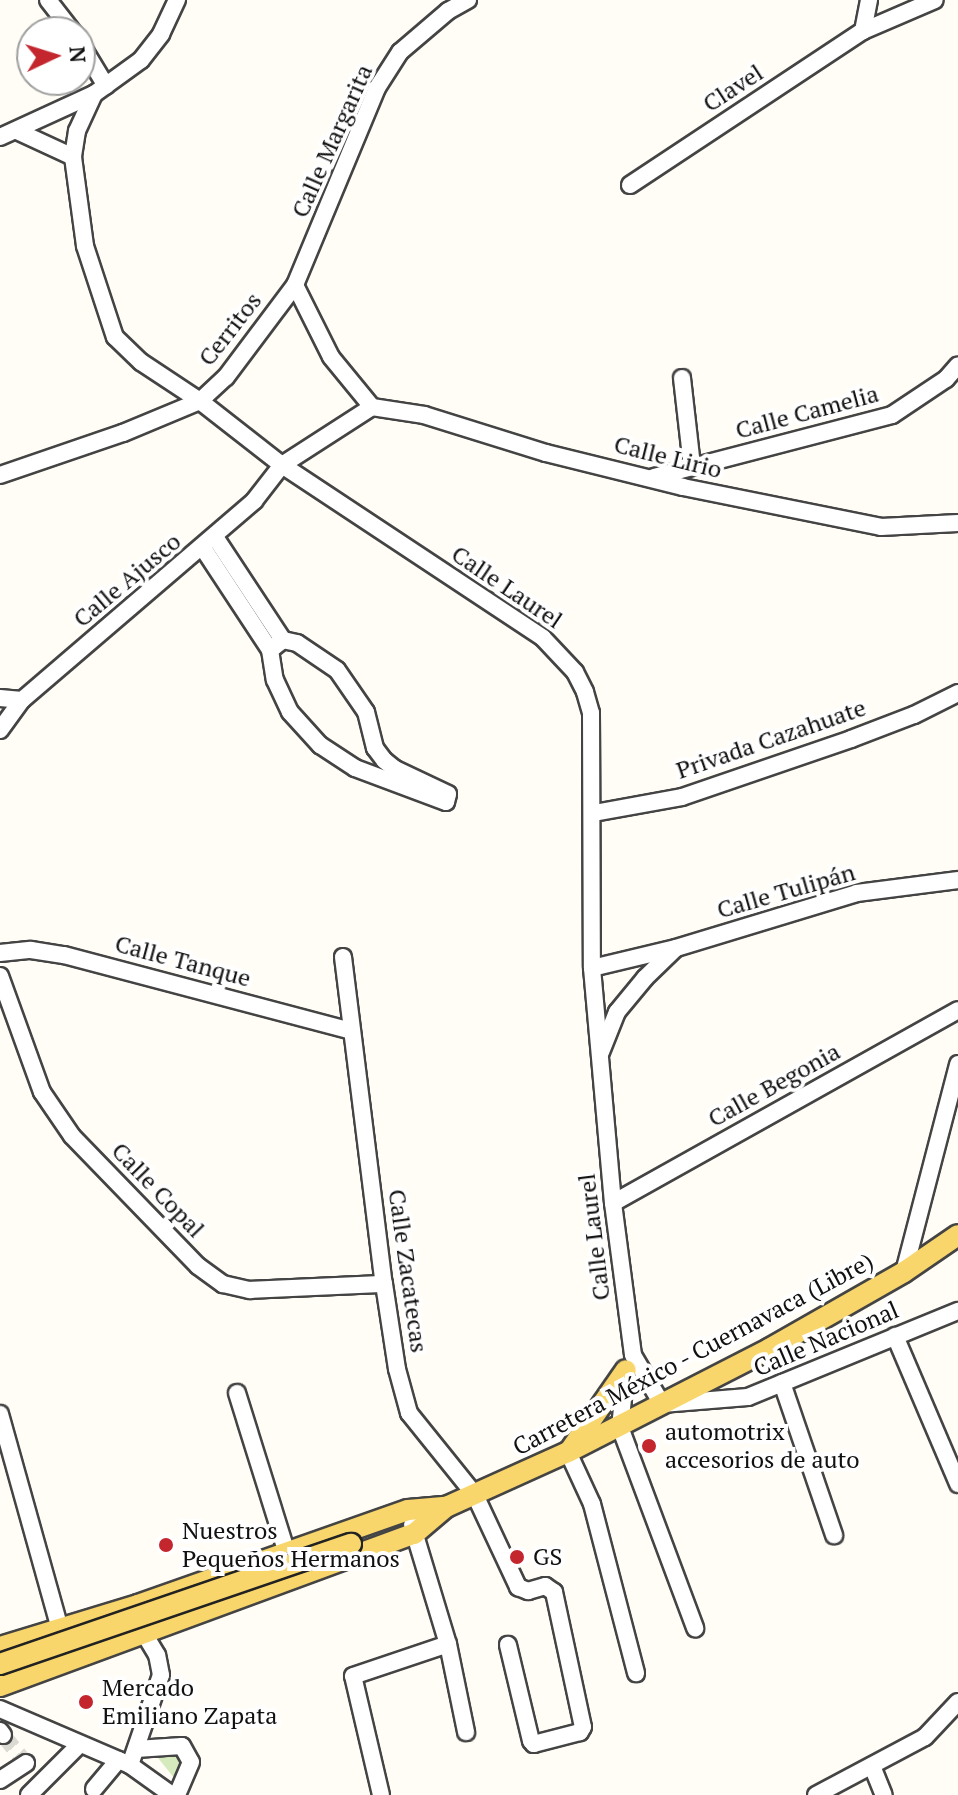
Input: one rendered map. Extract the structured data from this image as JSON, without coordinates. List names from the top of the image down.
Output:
{
  "streets": {
    "main road": ["Carretera México - Cuernavaca (Libre)"],
    "street": [
      "Clavel",
      "Calle Margarita",
      "Cerritos",
      "Calle Camelia",
      "Calle Lirio",
      "Calle Ajusco",
      "Calle Laurel",
      "Privada Cazahuate",
      "Calle Tulipán",
      "Calle Tanque",
      "Calle Begonia",
      "Calle Copal",
      "Calle Zacatecas",
      "Calle Nacional"
    ]
  },
  "crossings": [
    ["Calle Margarita", "Cerritos"],
    ["Cerritos", "Calle Laurel"],
    ["Calle Camelia", "Calle Lirio"],
    ["Calle Lirio", "Calle Ajusco"],
    ["Calle Ajusco", "Calle Laurel"],
    ["Calle Laurel", "Privada Cazahuate"],
    ["Calle Laurel", "Calle Tulipán"],
    ["Calle Laurel", "Calle Begonia"],
    ["Calle Laurel", "Calle Nacional"],
    ["Calle Laurel", "Carretera México - Cuernavaca (Libre)"],
    ["Calle Tanque", "Calle Zacatecas"],
    ["Calle Copal", "Calle Zacatecas"],
    ["Calle Zacatecas", "Carretera México - Cuernavaca (Libre)"],
    ["Calle Nacional", "Carretera México - Cuernavaca (Libre)"]
  ],
  "places": [
    "automotrix accesorios de auto",
    "Nuestros Pequeños Hermanos",
    "GS",
    "Mercado Emiliano Zapata"
  ],
  "north": "right"
}
